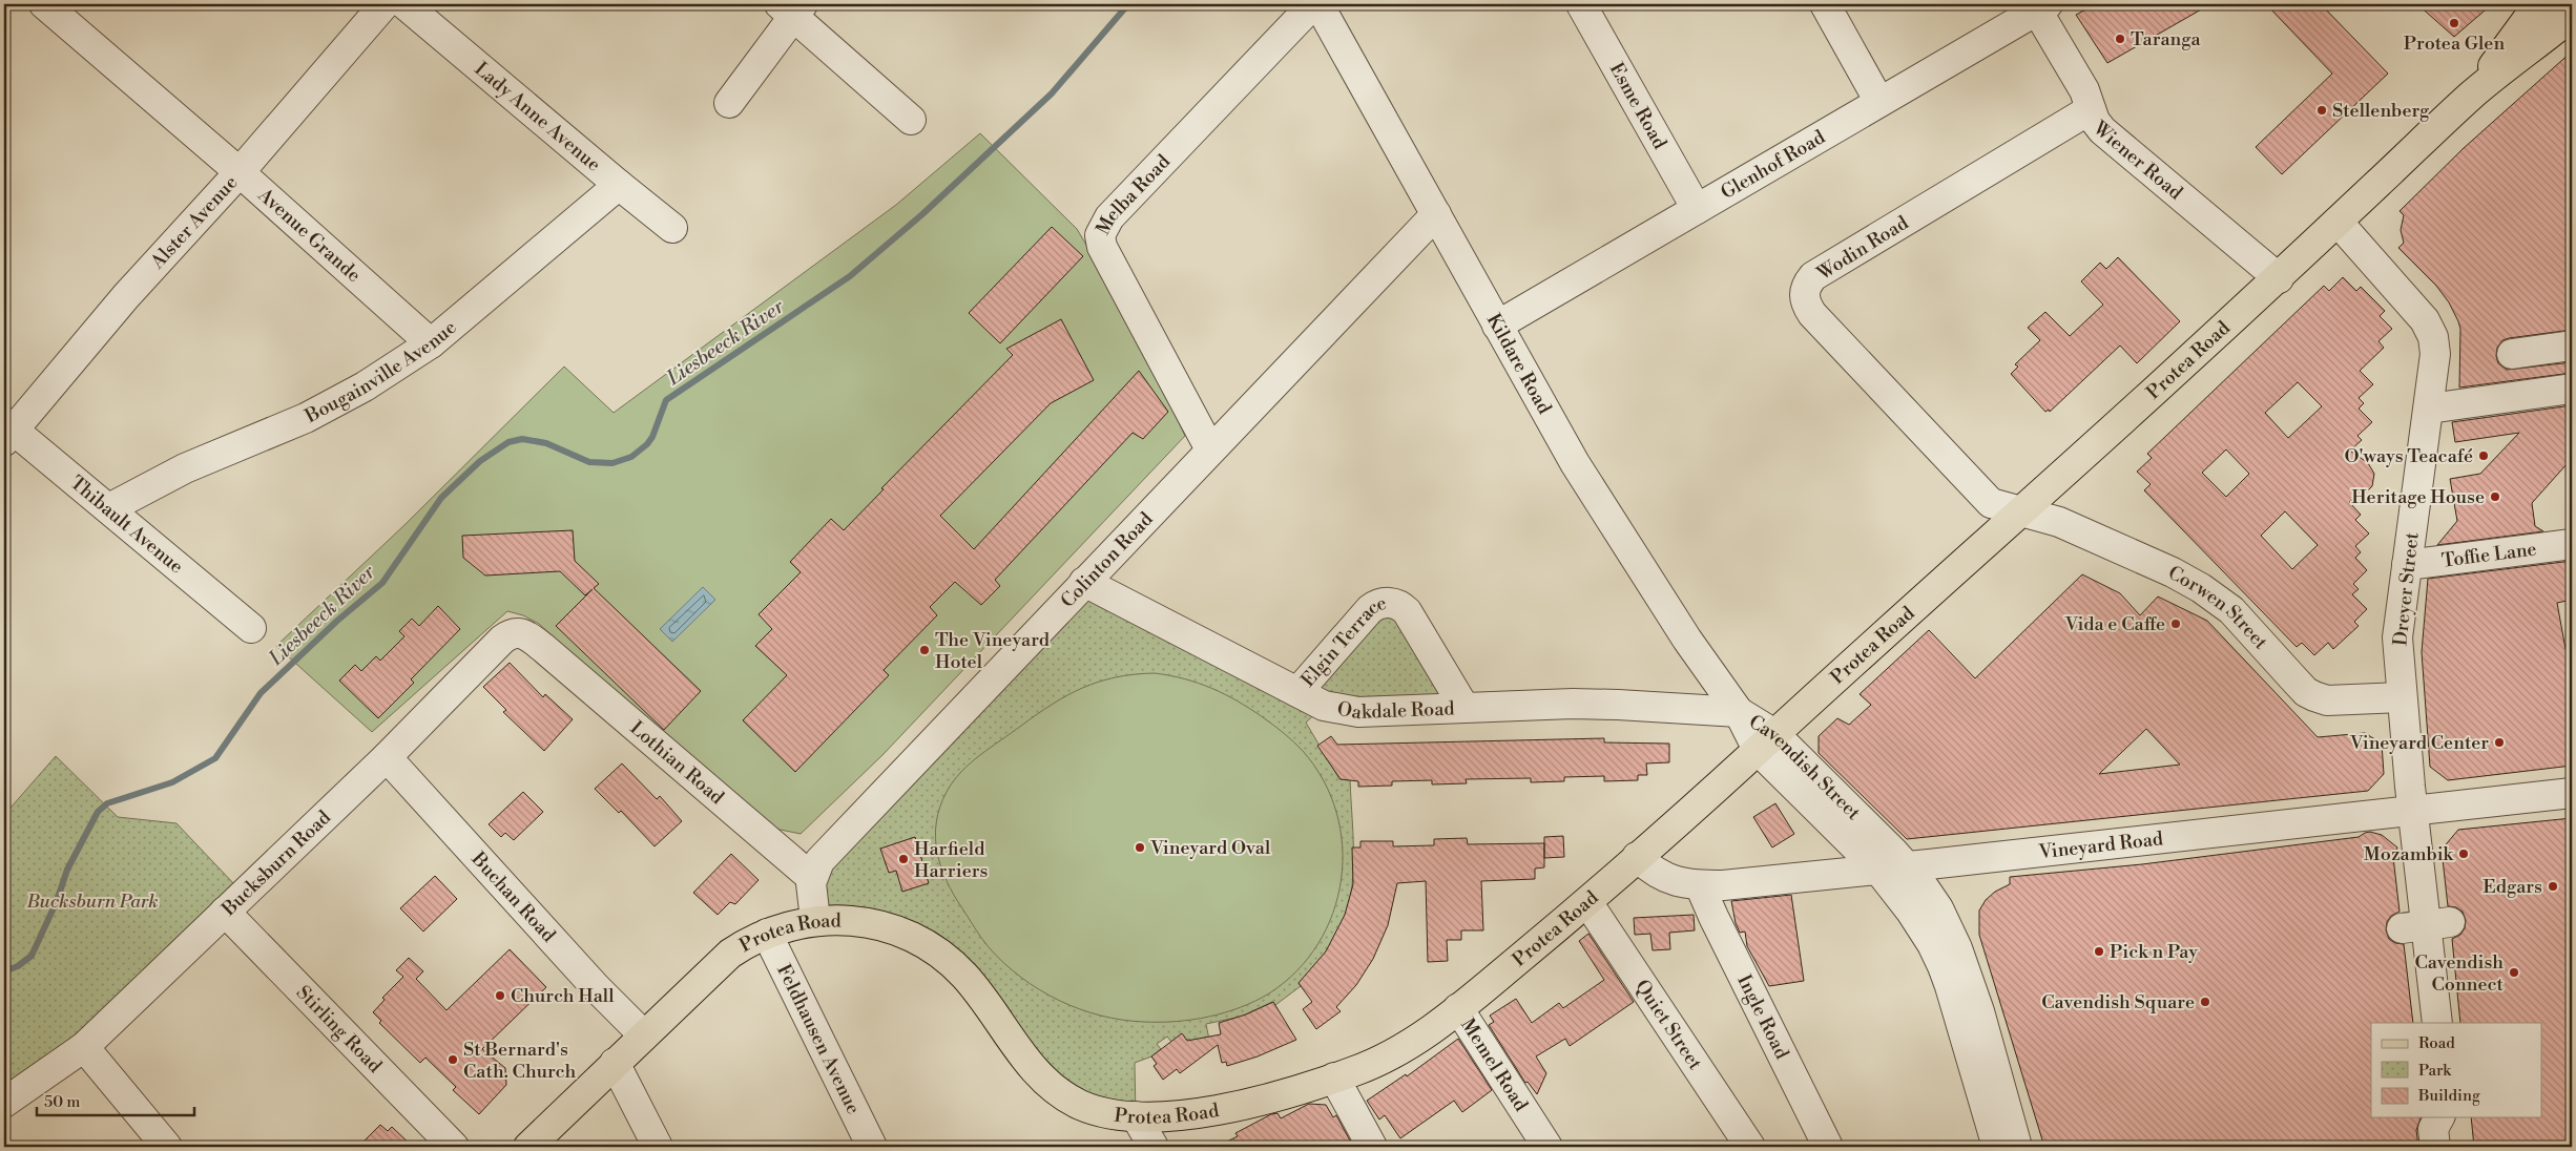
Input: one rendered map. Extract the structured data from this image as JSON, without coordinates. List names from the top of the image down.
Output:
{
  "streets": {
    "main road": ["Protea Road"],
    "street": [
      "Esme Road",
      "Lady Anne Avenue",
      "Wiener Road",
      "Glenhof Road",
      "Melba Road",
      "Alster Avenue",
      "Avenue Grande",
      "Wodin Road",
      "Kildare Road",
      "Bougainville Avenue",
      "Thibault Avenue",
      "Toffie Lane",
      "Colinton Road",
      "Dreyer Street",
      "Corwen Street",
      "Elgin Terrace",
      "Oakdale Road",
      "Lothian Road",
      "Cavendish Street",
      "Vineyard Road",
      "Bucksburn Road",
      "Buchan Road",
      "Ingle Road",
      "Quiet Street",
      "Stirling Road",
      "Feldhausen Avenue",
      "Memel Road"
    ]
  },
  "crossings": [
    ["Esme Road", "Glenhof Road"],
    ["Lady Anne Avenue", "Bougainville Avenue"],
    ["Wiener Road", "Glenhof Road"],
    ["Wiener Road", "Wodin Road"],
    ["Wiener Road", "Protea Road"],
    ["Glenhof Road", "Kildare Road"],
    ["Melba Road", "Colinton Road"],
    ["Alster Avenue", "Avenue Grande"],
    ["Alster Avenue", "Thibault Avenue"],
    ["Avenue Grande", "Bougainville Avenue"],
    ["Wodin Road", "Protea Road"],
    ["Wodin Road", "Corwen Street"],
    ["Protea Road", "Colinton Road"],
    ["Protea Road", "Dreyer Street"],
    ["Protea Road", "Corwen Street"],
    ["Protea Road", "Cavendish Street"],
    ["Protea Road", "Vineyard Road"],
    ["Protea Road", "Buchan Road"],
    ["Protea Road", "Quiet Street"],
    ["Protea Road", "Feldhausen Avenue"],
    ["Protea Road", "Memel Road"],
    ["Kildare Road", "Colinton Road"],
    ["Kildare Road", "Oakdale Road"],
    ["Kildare Road", "Cavendish Street"],
    ["Bougainville Avenue", "Thibault Avenue"],
    ["Toffie Lane", "Dreyer Street"],
    ["Colinton Road", "Oakdale Road"],
    ["Colinton Road", "Lothian Road"],
    ["Dreyer Street", "Corwen Street"],
    ["Dreyer Street", "Vineyard Road"],
    ["Elgin Terrace", "Oakdale Road"],
    ["Oakdale Road", "Cavendish Street"],
    ["Lothian Road", "Bucksburn Road"],
    ["Cavendish Street", "Vineyard Road"],
    ["Vineyard Road", "Ingle Road"],
    ["Bucksburn Road", "Buchan Road"],
    ["Bucksburn Road", "Stirling Road"]
  ],
  "water": ["Liesbeeck River"],
  "parks": ["Bucksburn Park"],
  "places": [
    "Protea Glen",
    "Taranga",
    "Stellenberg",
    "O'ways Teacafé",
    "Heritage House",
    "Vida e Caffe",
    "The Vineyard Hotel",
    "Vineyard Center",
    "Vineyard Oval",
    "Mozambik",
    "Harfield Harriers",
    "Edgars",
    "Pick n Pay",
    "Cavendish Connect",
    "Church Hall",
    "Cavendish Square",
    "St Bernard's Cath. Church"
  ],
  "legend": ["Road", "Park", "Building"],
  "scale_bar": "50 m"
}
